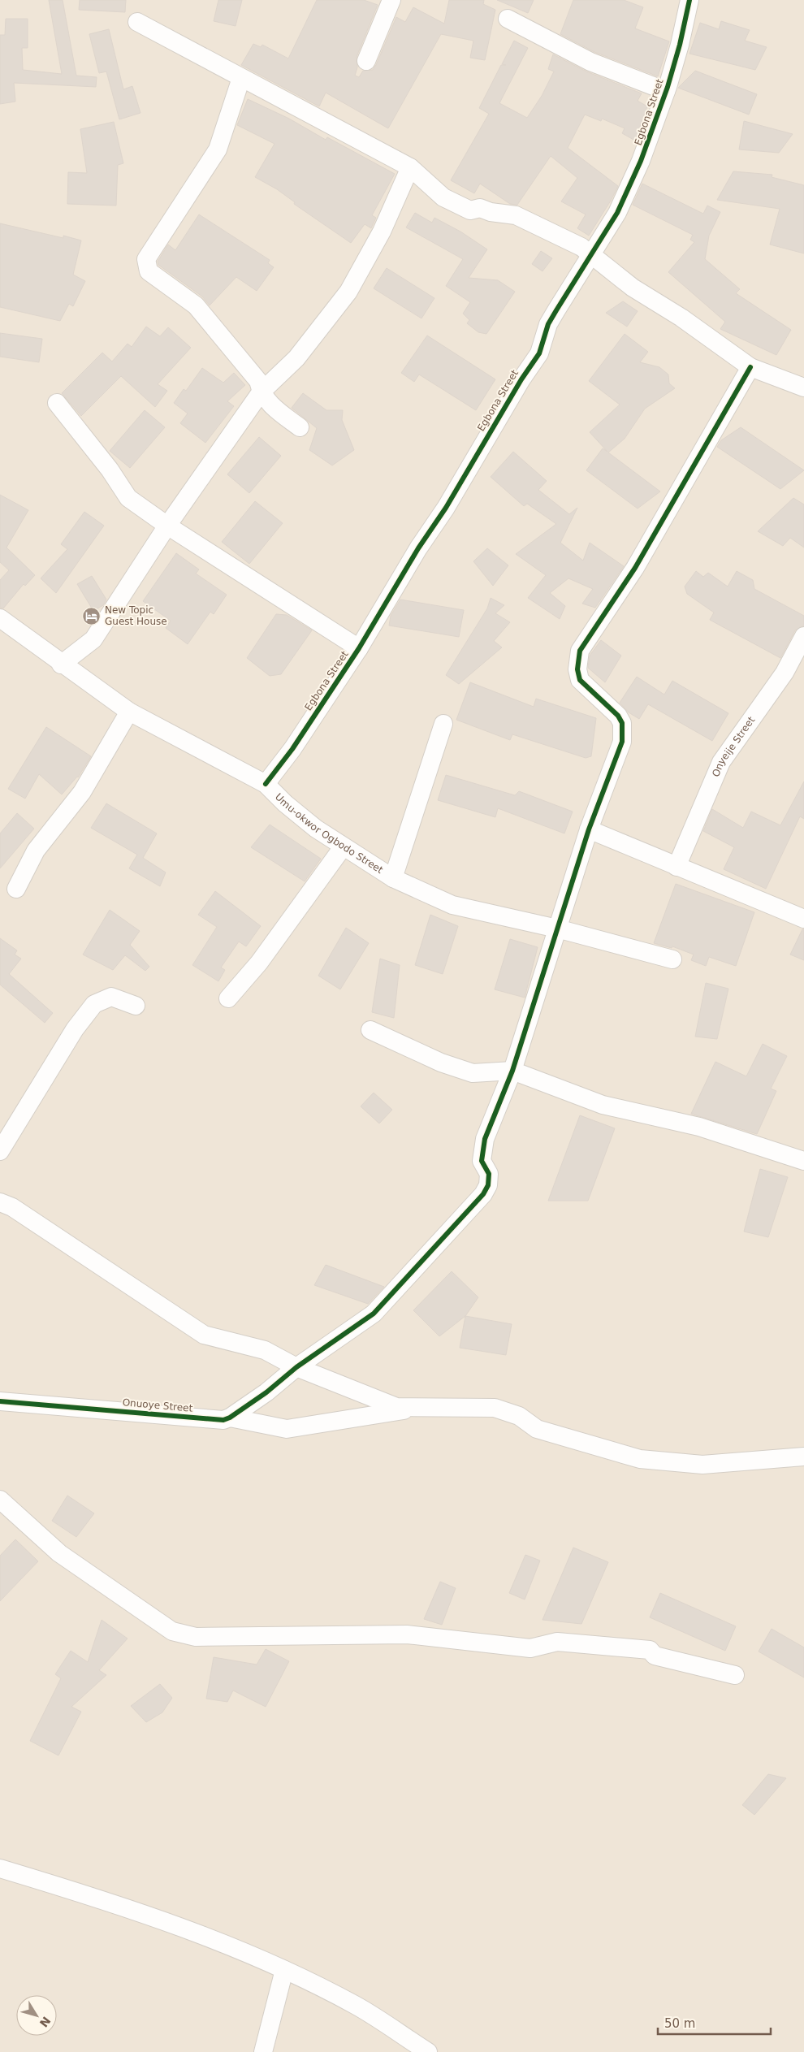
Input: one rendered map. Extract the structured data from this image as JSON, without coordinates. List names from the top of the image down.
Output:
{
  "streets": {
    "street": [
      "Egbona Street",
      "Onyeije Street",
      "Umu-okwor Ogbodo Street",
      "Onuoye Street"
    ]
  },
  "crossings": [
    ["Egbona Street", "Umu-okwor Ogbodo Street"]
  ],
  "places": {
    "hotel": ["New Topic Guest House"]
  },
  "scale_bar": "50 m",
  "north": "bottom right"
}
